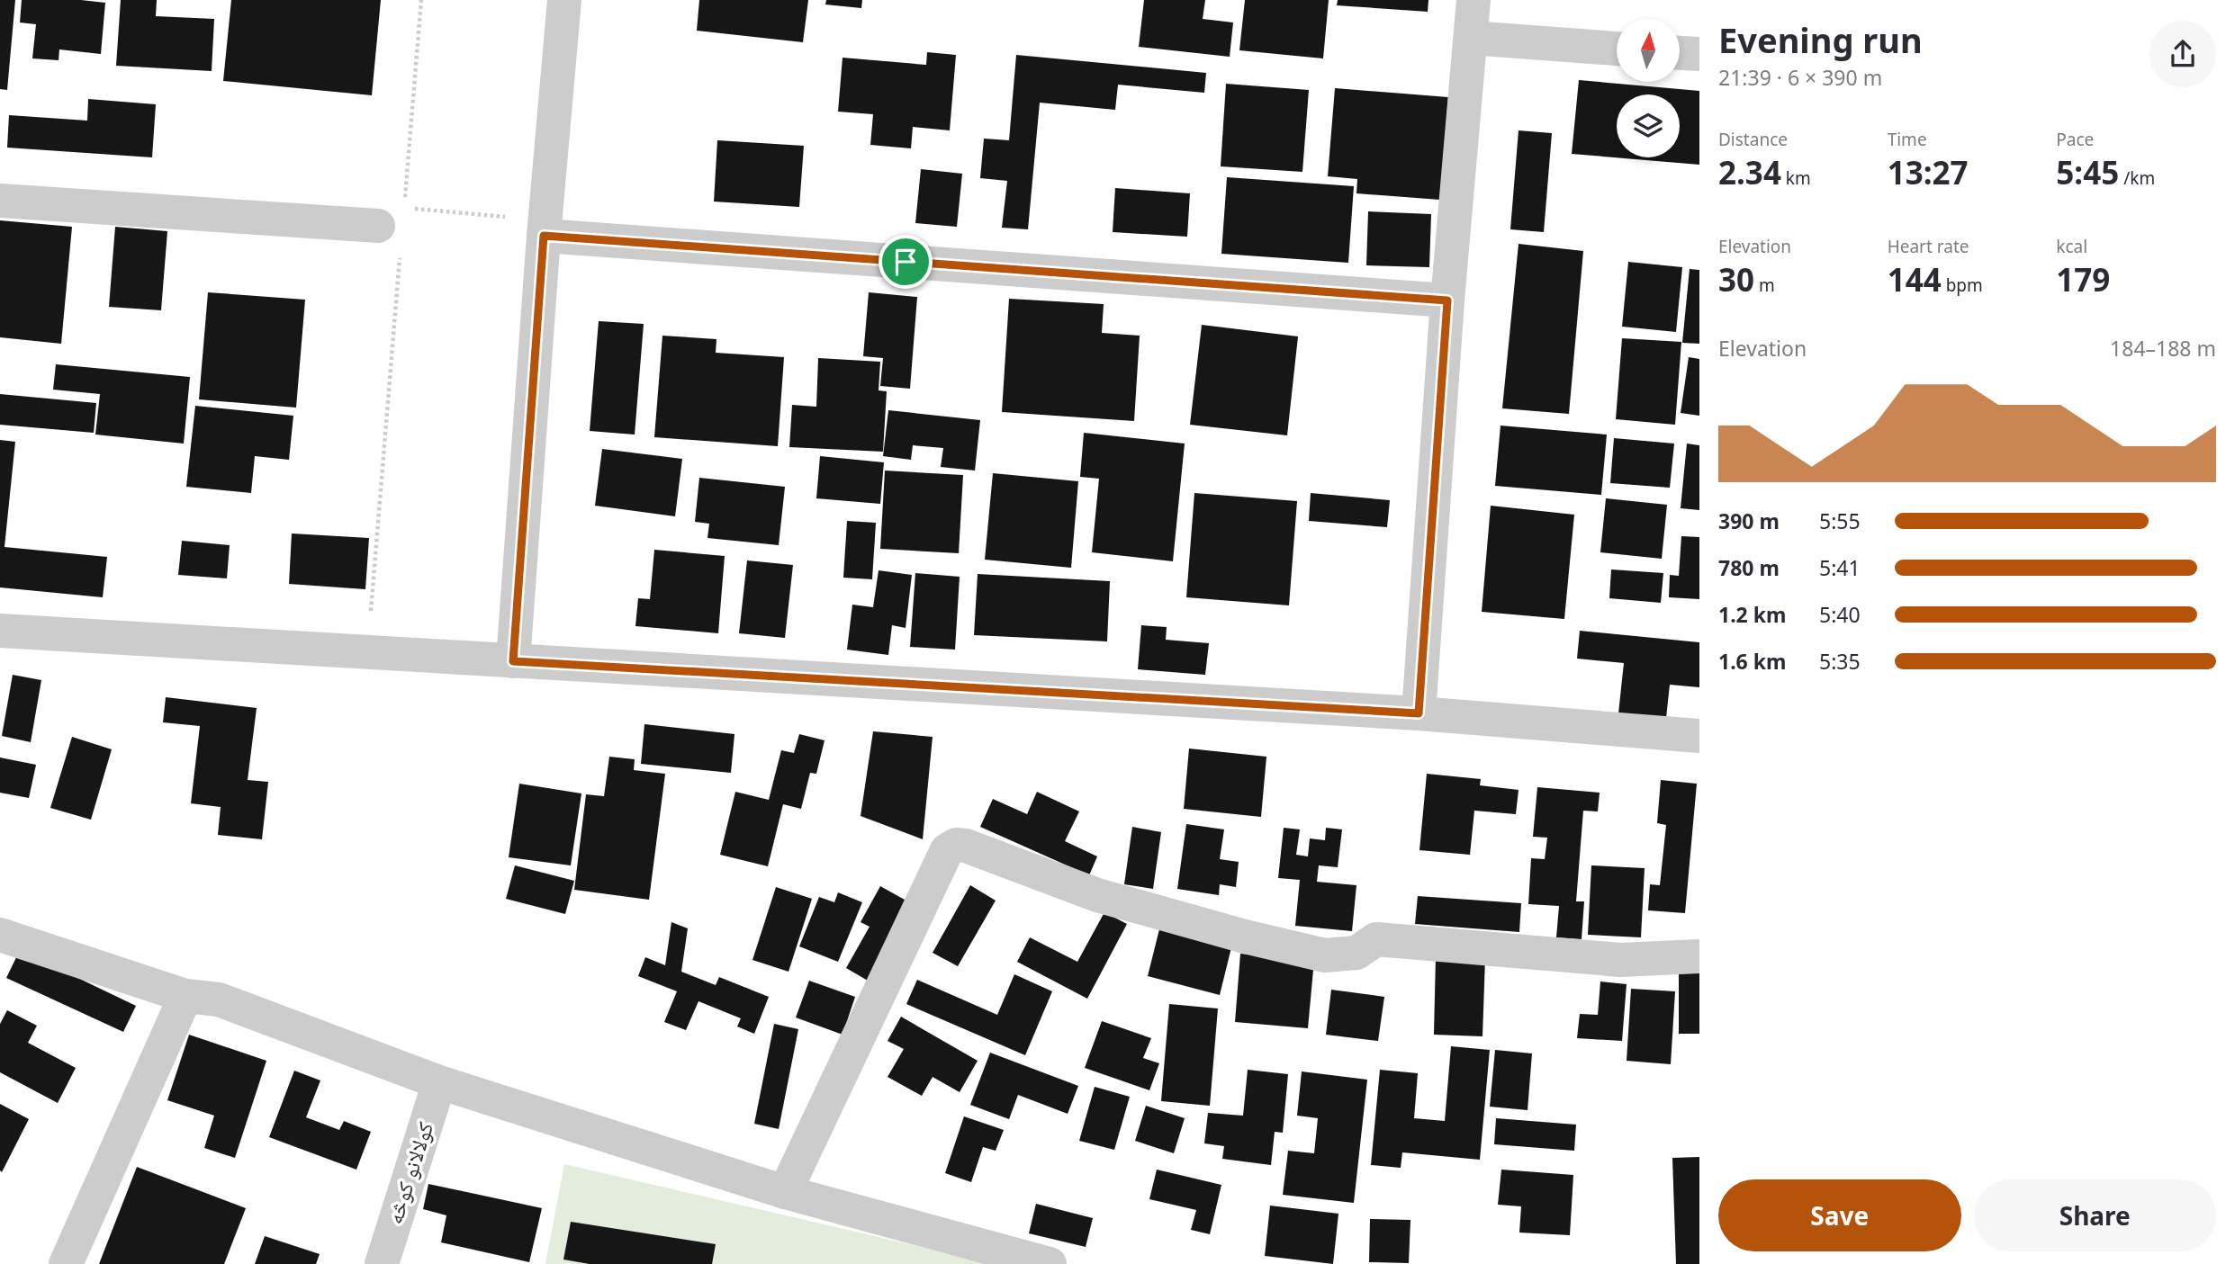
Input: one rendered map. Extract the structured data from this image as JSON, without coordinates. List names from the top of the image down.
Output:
{
  "streets": {
    "street": ["کولالانو کوڅه"]
  },
  "north": "top",
  "page": {
    "heading": ["Evening run", "21:39 · 6 × 390 m"],
    "stats": [
      ["Distance", "2.34 km"],
      ["Time", "13:27"],
      ["Pace", "5:45 /km"],
      ["Elevation", "30 m"],
      ["Heart rate", "144 bpm"],
      ["kcal", "179"]
    ],
    "chart": ["Elevation", "184–188 m"],
    "list": [
      {
        "name": "390 m",
        "note": "5:55"
      },
      {
        "name": "780 m",
        "note": "5:41"
      },
      {
        "name": "1.2 km",
        "note": "5:40"
      },
      {
        "name": "1.6 km",
        "note": "5:35"
      }
    ],
    "buttons": ["Save", "Share"]
  }
}
